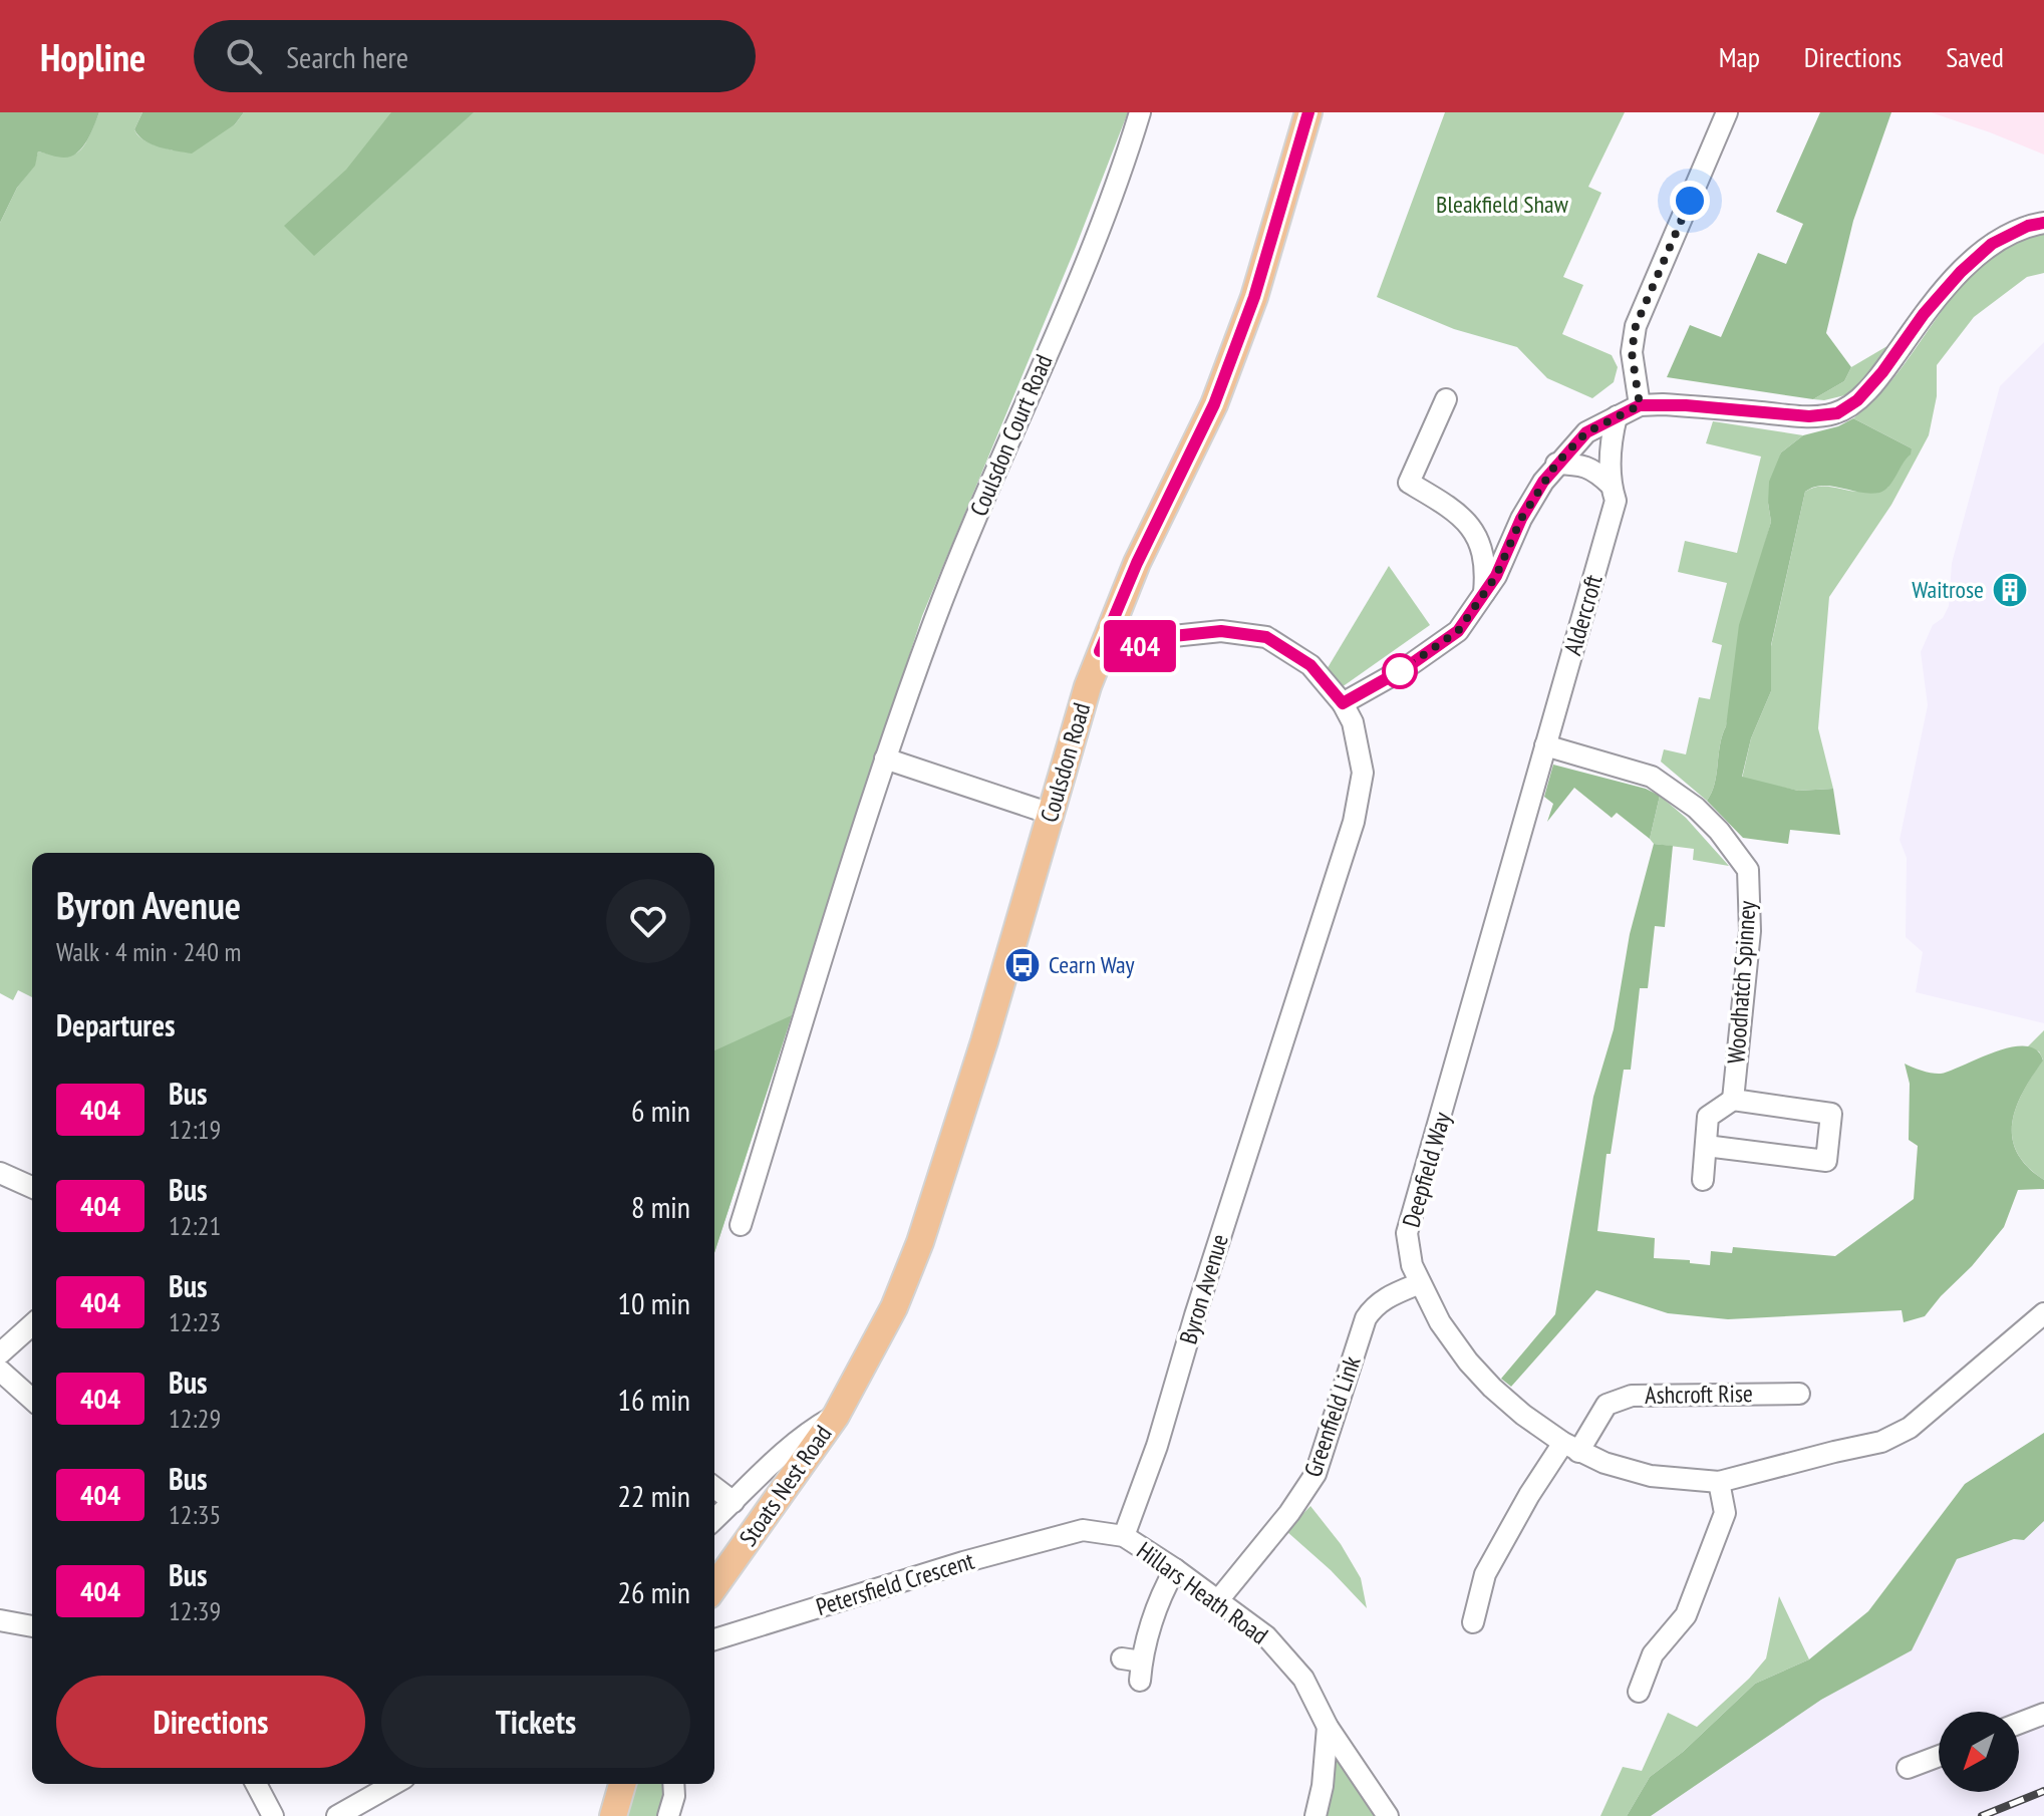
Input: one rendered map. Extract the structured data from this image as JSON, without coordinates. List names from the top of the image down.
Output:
{
  "streets": {
    "main road": ["Coulsdon Road", "Stoats Nest Road"],
    "street": [
      "Coulsdon Court Road",
      "Aldercroft",
      "Woodhatch Spinney",
      "Deepfield Way",
      "Byron Avenue",
      "Ashcroft Rise",
      "Greenfield Link",
      "Petersfield Crescent",
      "Hillars Heath Road"
    ]
  },
  "crossings": [
    ["Aldercroft", "Woodhatch Spinney"],
    ["Aldercroft", "Deepfield Way"],
    ["Coulsdon Road", "Byron Avenue"],
    ["Coulsdon Road", "Stoats Nest Road"],
    ["Woodhatch Spinney", "Deepfield Way"],
    ["Deepfield Way", "Ashcroft Rise"],
    ["Deepfield Way", "Greenfield Link"],
    ["Byron Avenue", "Hillars Heath Road"],
    ["Greenfield Link", "Hillars Heath Road"],
    ["Petersfield Crescent", "Hillars Heath Road"]
  ],
  "parks": ["Bleakfield Shaw"],
  "places": {
    "building": ["Waitrose"],
    "bus stop": ["Cearn Way"]
  },
  "lines": ["bus line 404"],
  "north": "bottom left",
  "page": {
    "header": "Hopline",
    "search": "Search here",
    "nav": ["Map", "Directions", "Saved"],
    "on_map": "404",
    "heading": [
      ["Byron Avenue", "Walk · 4 min · 240 m"],
      "Departures"
    ],
    "list": [
      {
        "mark": "404",
        "name": "Bus",
        "note": "12:19",
        "value": "6 min"
      },
      {
        "mark": "404",
        "name": "Bus",
        "note": "12:21",
        "value": "8 min"
      },
      {
        "mark": "404",
        "name": "Bus",
        "note": "12:23",
        "value": "10 min"
      },
      {
        "mark": "404",
        "name": "Bus",
        "note": "12:29",
        "value": "16 min"
      },
      {
        "mark": "404",
        "name": "Bus",
        "note": "12:35",
        "value": "22 min"
      },
      {
        "mark": "404",
        "name": "Bus",
        "note": "12:39",
        "value": "26 min"
      }
    ],
    "buttons": ["Directions", "Tickets"]
  }
}
